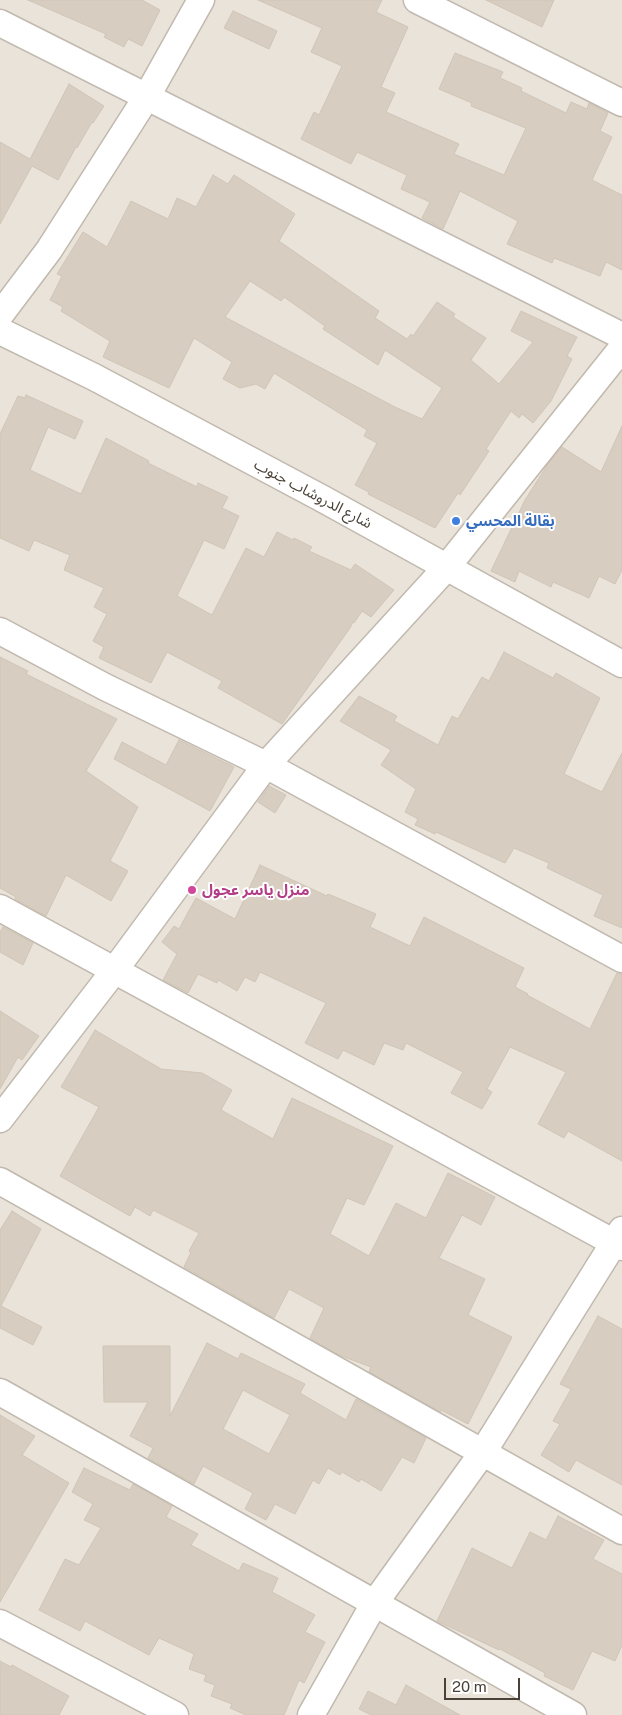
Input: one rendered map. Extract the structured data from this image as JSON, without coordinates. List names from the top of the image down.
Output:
{
  "streets": {
    "street": ["شارع الدروشاب جنوب"]
  },
  "places": ["بقالة المحسي", "منزل ياسر عجول"],
  "scale_bar": "20 m"
}
